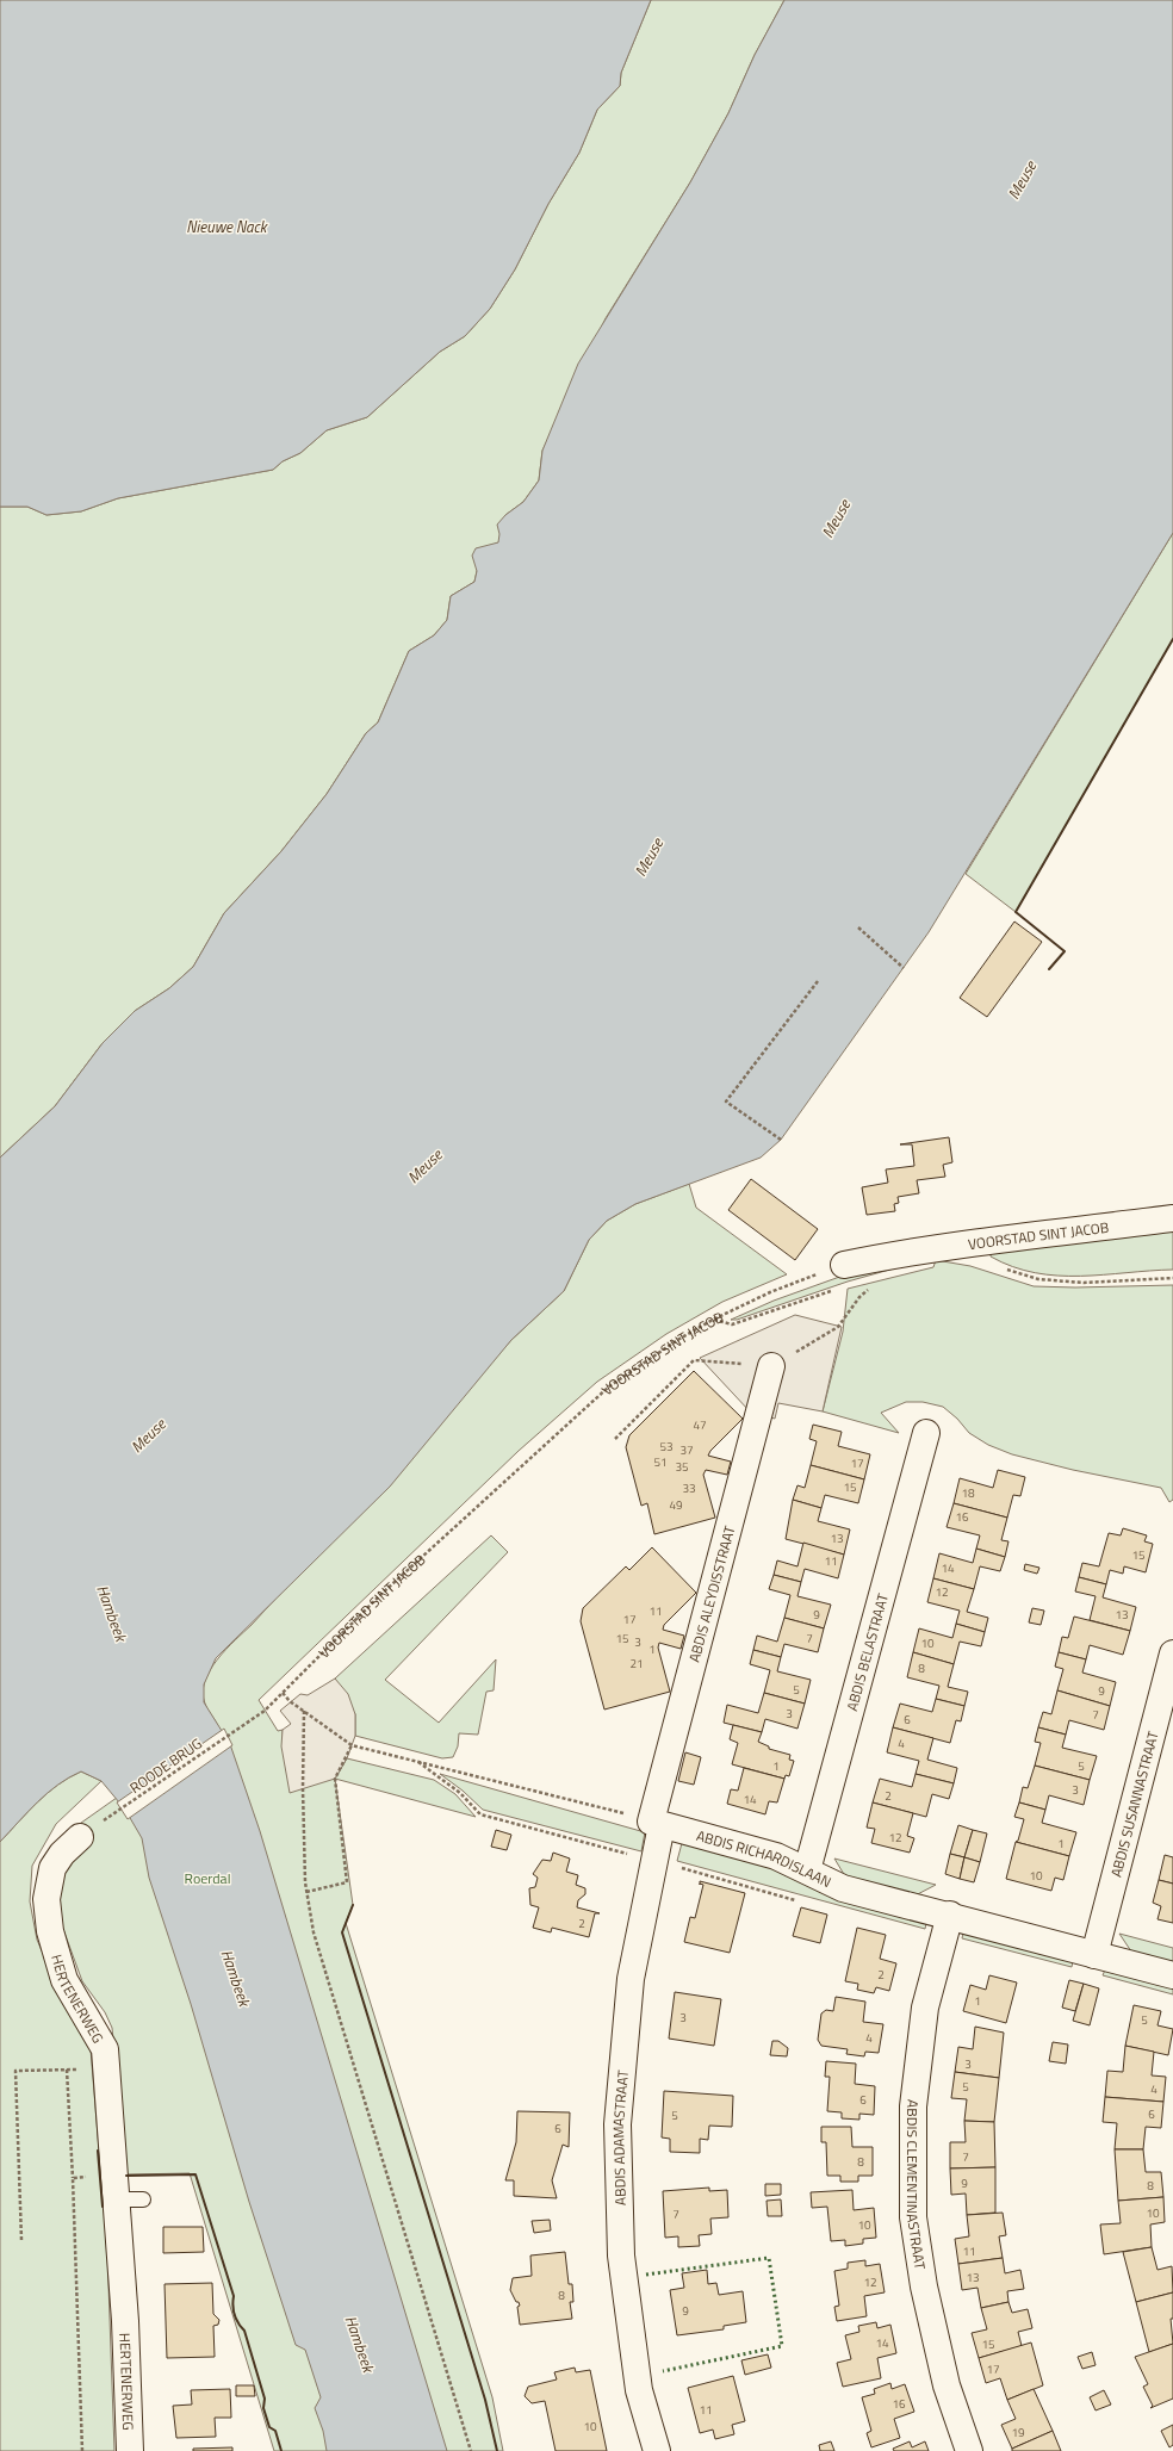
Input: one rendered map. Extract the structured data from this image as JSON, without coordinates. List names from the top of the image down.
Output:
{
  "streets": {
    "street": [
      "VOORSTAD SINT JACOB",
      "ABDIS ALEYDISSTRAAT",
      "ABDIS BELASTRAAT",
      "ABDIS SUSANNASTRAAT",
      "ABDIS RICHARDISLAAN",
      "HERTENERWEG",
      "ABDIS ADAMASTRAAT",
      "ABDIS CLEMENTINASTRAAT"
    ],
    "path": ["ROODE BRUG"]
  },
  "crossings": [
    ["VOORSTAD SINT JACOB", "ROODE BRUG"],
    ["ABDIS ALEYDISSTRAAT", "ABDIS RICHARDISLAAN"],
    ["ABDIS ALEYDISSTRAAT", "ABDIS ADAMASTRAAT"],
    ["ABDIS BELASTRAAT", "ABDIS RICHARDISLAAN"],
    ["ROODE BRUG", "HERTENERWEG"],
    ["ABDIS SUSANNASTRAAT", "ABDIS RICHARDISLAAN"],
    ["ABDIS RICHARDISLAAN", "ABDIS ADAMASTRAAT"],
    ["ABDIS RICHARDISLAAN", "ABDIS CLEMENTINASTRAAT"]
  ],
  "water": ["Meuse", "Nieuwe Nack", "Hambeek"],
  "parks": ["Roerdal"],
  "house_numbers": [
    "47",
    "53",
    "37",
    "51",
    "17",
    "35",
    "15",
    "33",
    "18",
    "49",
    "16",
    "13",
    "15",
    "11",
    "14",
    "12",
    "11",
    "9",
    "13",
    "17",
    "15",
    "7",
    "3",
    "10",
    "1",
    "21",
    "8",
    "5",
    "9",
    "3",
    "7",
    "6",
    "4",
    "1",
    "5",
    "3",
    "2",
    "14",
    "12",
    "1",
    "10",
    "2",
    "2",
    "1",
    "3",
    "5",
    "4",
    "3",
    "5",
    "4",
    "6",
    "6",
    "5",
    "6",
    "7",
    "8",
    "9",
    "8",
    "10",
    "7",
    "10",
    "11",
    "13",
    "12",
    "8",
    "9",
    "14",
    "15",
    "17",
    "16",
    "11",
    "10",
    "19"
  ]
}
